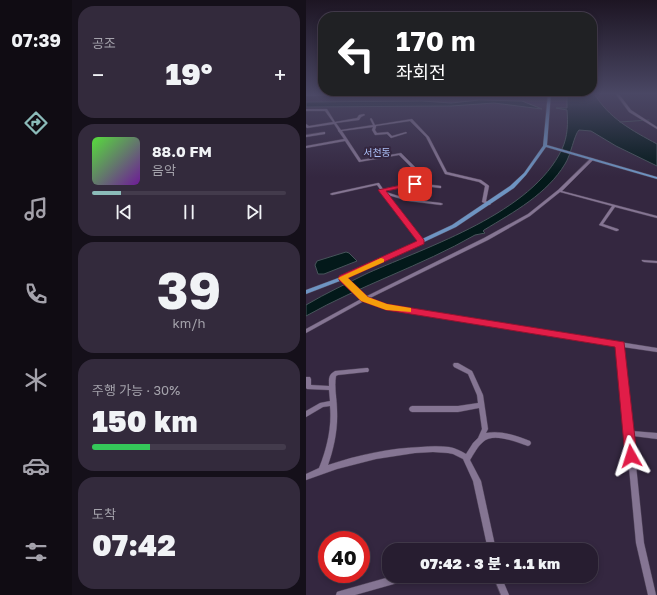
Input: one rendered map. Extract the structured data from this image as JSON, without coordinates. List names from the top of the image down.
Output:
{
  "districts": ["서천동"],
  "page": {
    "tabs": "07:39",
    "tile": [
      "공조",
      ["39", "km/h"],
      ["주행 가능 · 30%", "150 km"],
      ["도착", "07:42"]
    ],
    "turn": ["170 m", "좌회전"],
    "heat": ["−", "19°", "+"],
    "song": ["88.0 FM", "음악"],
    "limit": "40",
    "trip": "07:42 · 3 분 · 1.1 km"
  }
}
